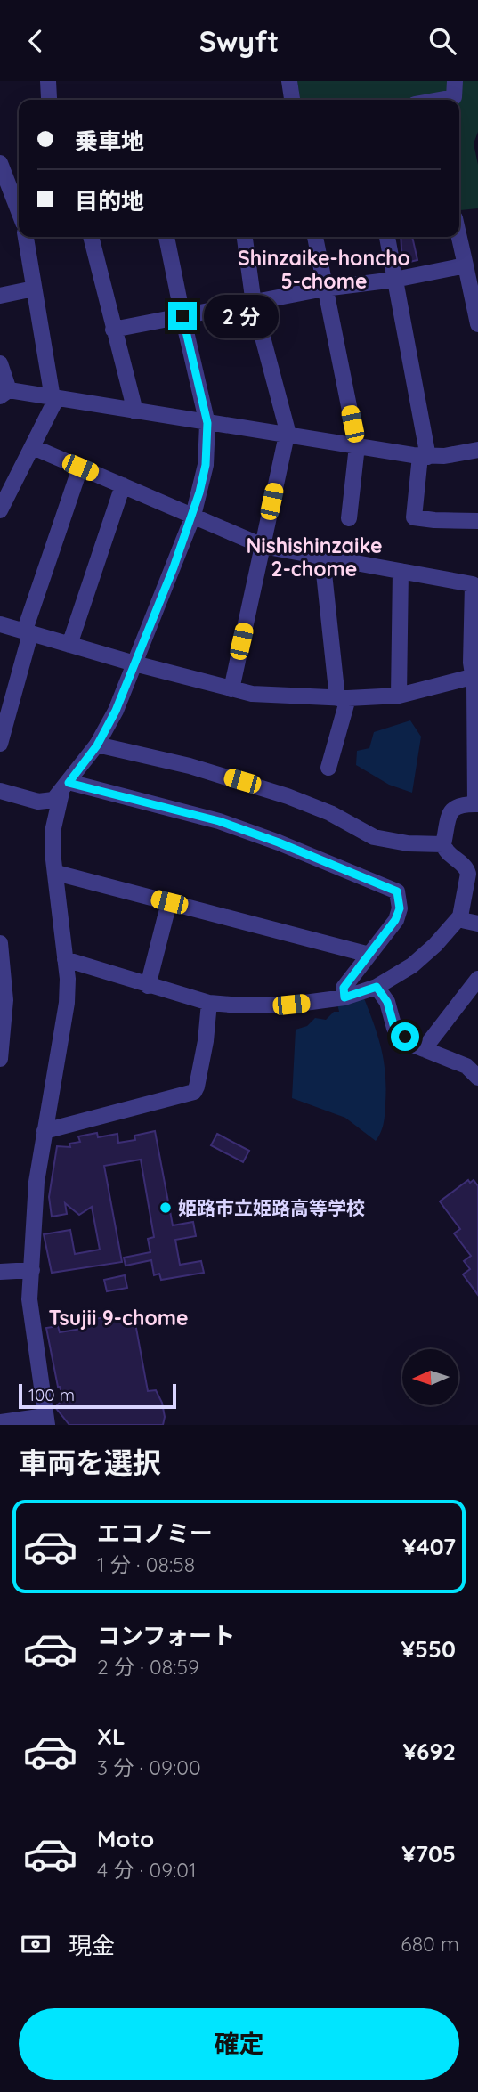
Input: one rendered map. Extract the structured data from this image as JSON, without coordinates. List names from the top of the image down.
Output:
{
  "districts": ["Shinzaike-honcho 5-chome", "Nishishinzaike 2-chome", "Tsujii 9-chome"],
  "places": ["姫路市立姫路高等学校"],
  "scale_bar": "100 m",
  "north": "left",
  "page": {
    "header": "Swyft",
    "banner": ["乗車地", "目的地"],
    "bubble": "2 分",
    "scale": "100 m",
    "heading": "車両を選択",
    "list": [
      {
        "name": "エコノミー",
        "note": "1 分 · 08:58",
        "value": "¥407"
      },
      {
        "name": "コンフォート",
        "note": "2 分 · 08:59",
        "value": "¥550"
      },
      {
        "name": "XL",
        "note": "3 分 · 09:00",
        "value": "¥692"
      },
      {
        "name": "Moto",
        "note": "4 分 · 09:01",
        "value": "¥705"
      }
    ],
    "pay": ["現金", "680 m"],
    "buttons": "確定"
  }
}
